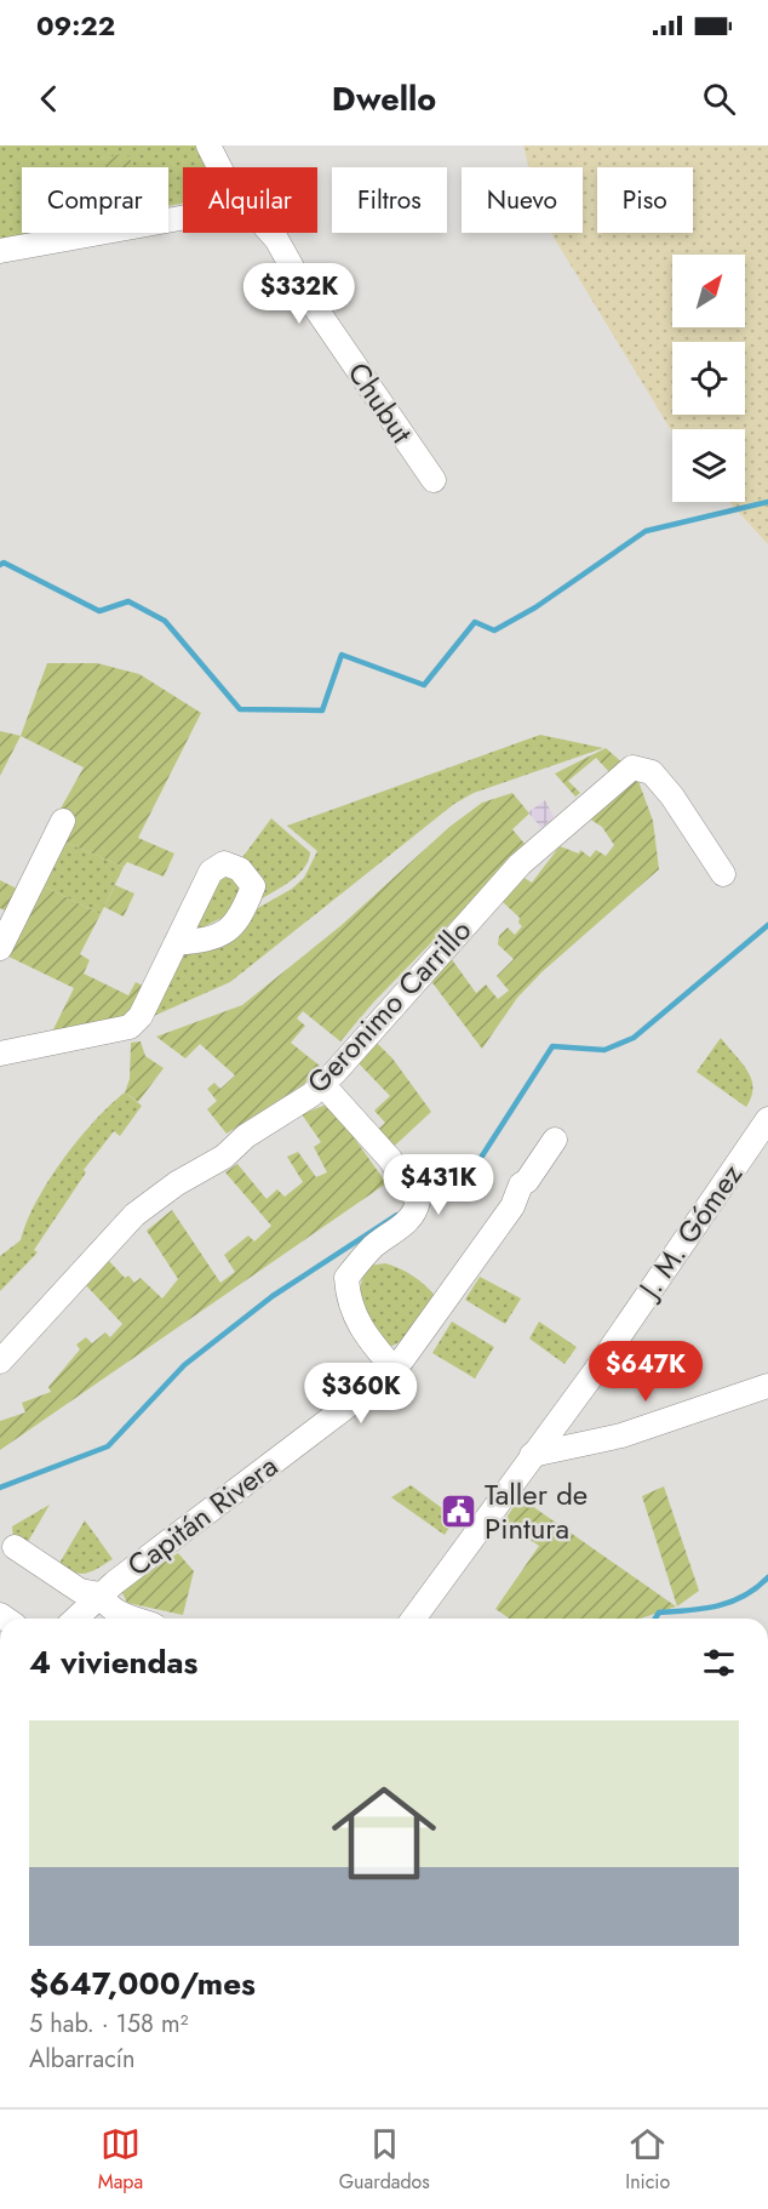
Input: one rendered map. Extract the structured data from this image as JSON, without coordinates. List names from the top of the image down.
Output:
{
  "streets": {
    "street": [
      "Chubut",
      "Geronimo Carrillo",
      "J. M. Gómez",
      "Capitán Rivera"
    ]
  },
  "places": {
    "public building": ["Taller de Pintura"]
  },
  "north": "top right",
  "page": {
    "status": "09:22",
    "header": "Dwello",
    "chip": [
      "Comprar",
      "Alquilar",
      "Filtros",
      "Nuevo",
      "Piso"
    ],
    "price": [
      "$332K",
      "$431K",
      "$647K",
      "$360K"
    ],
    "heading": "4 viviendas",
    "list": [
      {
        "name": "$647,000/mes",
        "note": "5 hab. · 158 m² · Albarracín"
      }
    ],
    "tabs": ["Mapa", "Guardados", "Inicio"]
  }
}
